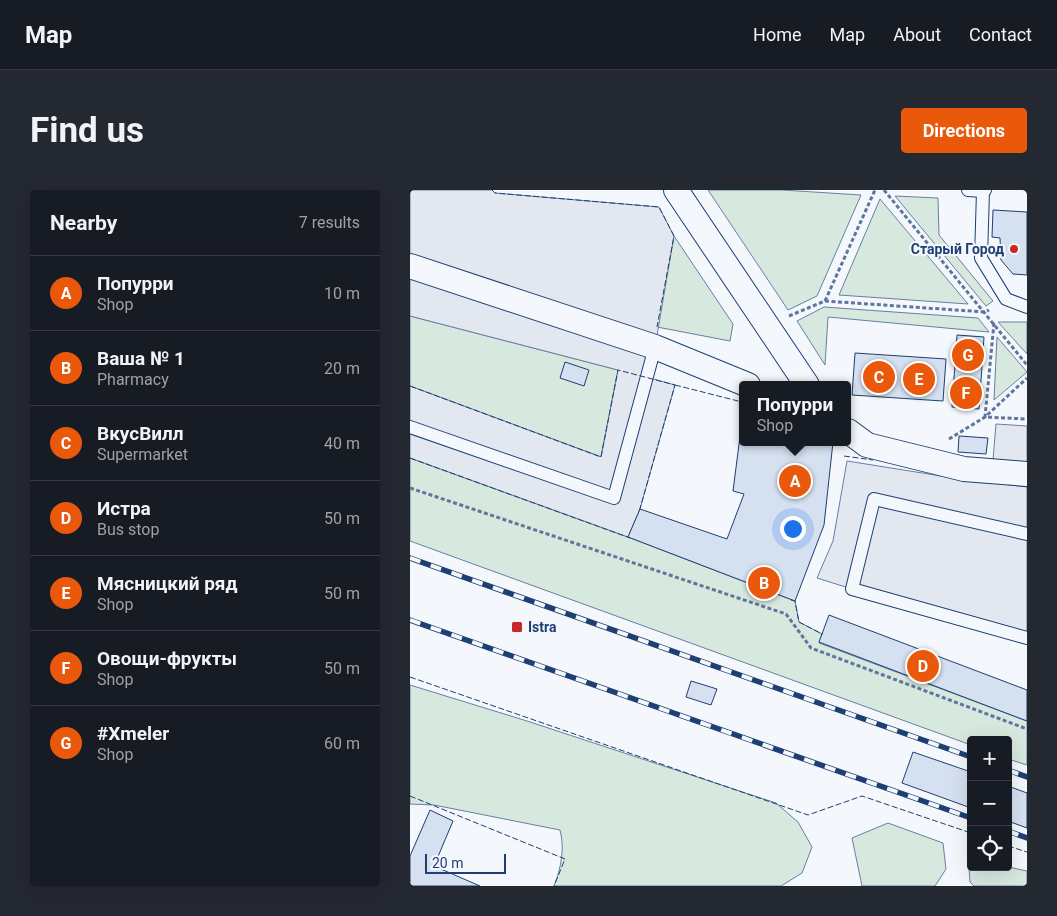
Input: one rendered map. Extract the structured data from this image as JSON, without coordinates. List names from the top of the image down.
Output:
{
  "places": {
    "other": ["Старый Город"],
    "transit": ["Istra"]
  },
  "scale_bar": "20 m",
  "page": {
    "header": "Map",
    "nav": [
      "Home",
      "Map",
      "About",
      "Contact"
    ],
    "buttons": "Directions",
    "title": "Find us",
    "heading": ["Nearby", "7 results"],
    "list": [
      {
        "mark": "A",
        "name": "Попурри",
        "note": "Shop",
        "value": "10 m"
      },
      {
        "mark": "B",
        "name": "Ваша № 1",
        "note": "Pharmacy",
        "value": "20 m"
      },
      {
        "mark": "C",
        "name": "ВкусВилл",
        "note": "Supermarket",
        "value": "40 m"
      },
      {
        "mark": "D",
        "name": "Истра",
        "note": "Bus stop",
        "value": "50 m"
      },
      {
        "mark": "E",
        "name": "Мясницкий ряд",
        "note": "Shop",
        "value": "50 m"
      },
      {
        "mark": "F",
        "name": "Овощи-фрукты",
        "note": "Shop",
        "value": "50 m"
      },
      {
        "mark": "G",
        "name": "#Xmeler",
        "note": "Shop",
        "value": "60 m"
      }
    ],
    "pins": [
      "G",
      "C",
      "E",
      "F",
      "A",
      "B",
      "D"
    ],
    "popup": ["Попурри", "Shop"],
    "map_buttons": ["+", "−"],
    "scale": "20 m"
  }
}
